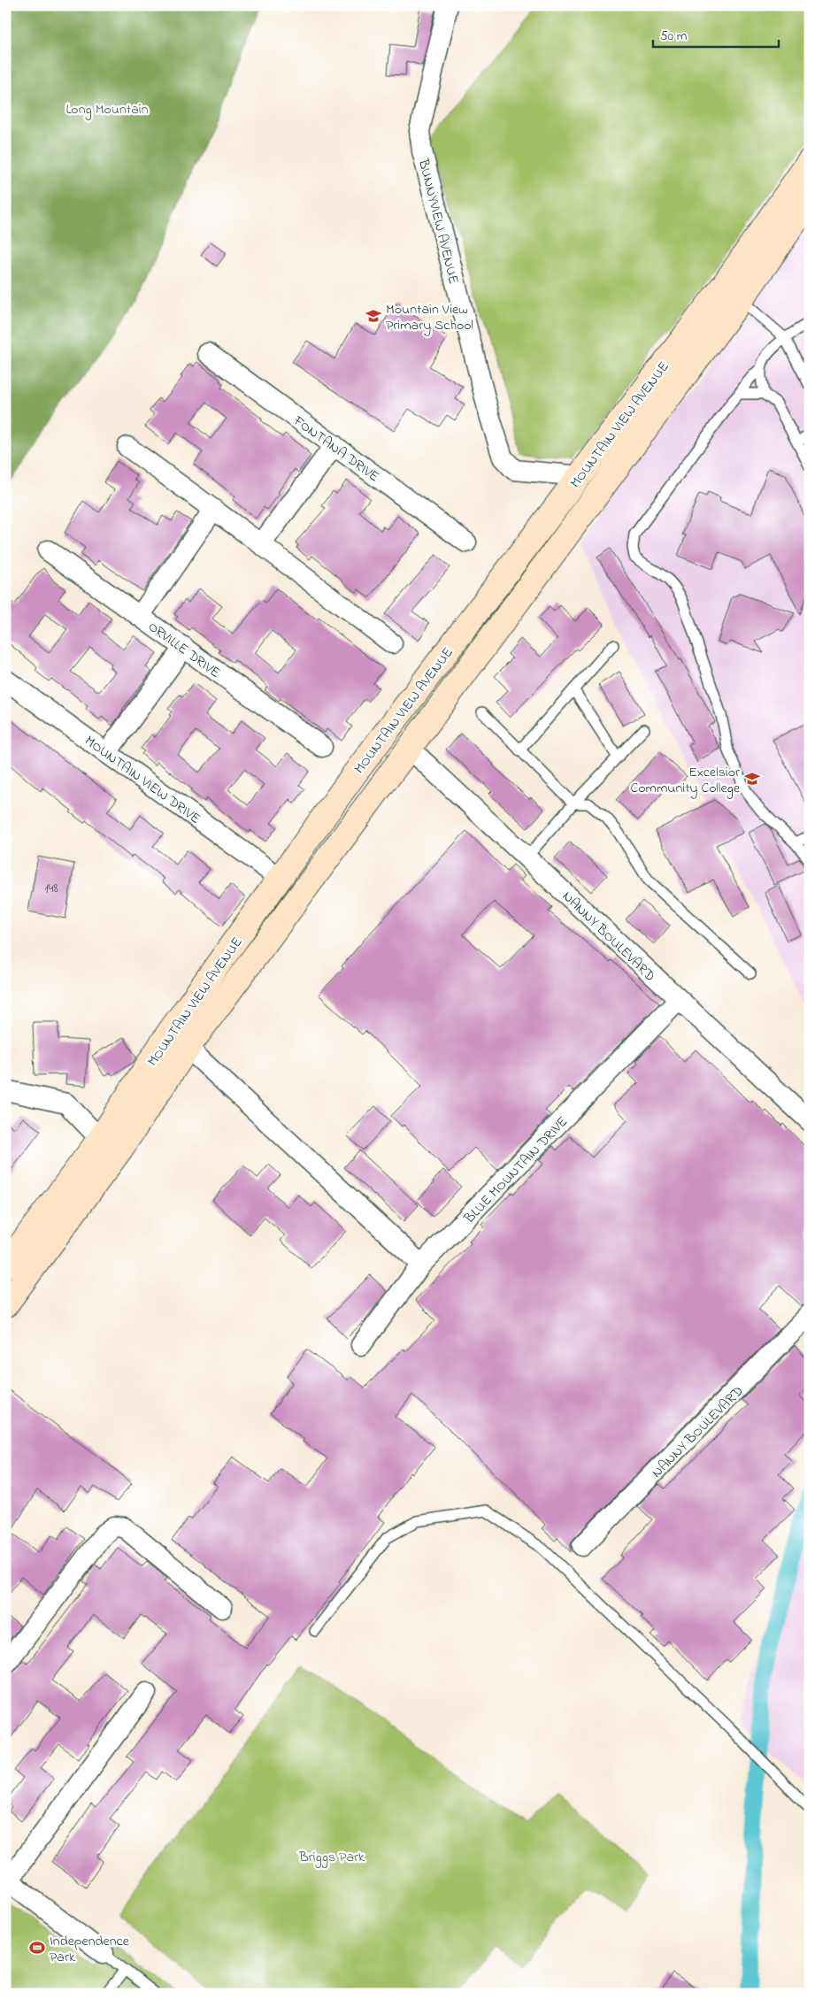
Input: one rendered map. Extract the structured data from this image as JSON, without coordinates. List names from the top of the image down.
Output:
{
  "streets": {
    "main road": ["MOUNTAIN VIEW AVENUE"],
    "street": [
      "BUNNYVIEW AVENUE",
      "FONTANA DRIVE",
      "ORVILLE DRIVE",
      "MOUNTAIN VIEW DRIVE",
      "NANNY BOULEVARD",
      "BLUE MOUNTAIN DRIVE"
    ]
  },
  "crossings": [
    ["BUNNYVIEW AVENUE", "MOUNTAIN VIEW AVENUE"],
    ["MOUNTAIN VIEW AVENUE", "MOUNTAIN VIEW DRIVE"],
    ["MOUNTAIN VIEW AVENUE", "NANNY BOULEVARD"],
    ["NANNY BOULEVARD", "BLUE MOUNTAIN DRIVE"]
  ],
  "parks": ["Long Mountain", "Briggs Park"],
  "places": {
    "school or university": ["Mountain View Primary School", "Excelsior Community College"],
    "sports": ["Independence Park"]
  },
  "house_numbers": ["148"],
  "scale_bar": "50 m"
}
